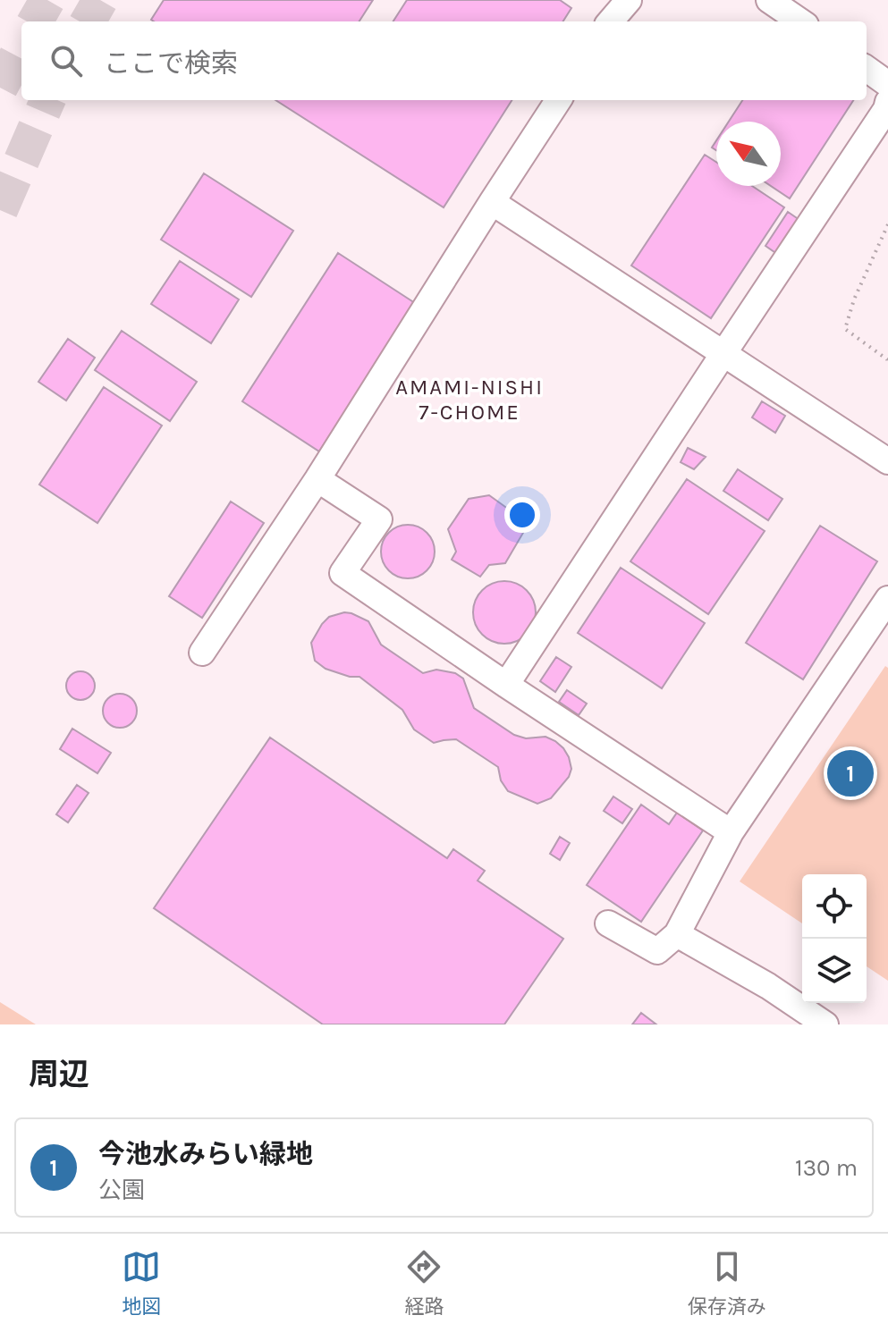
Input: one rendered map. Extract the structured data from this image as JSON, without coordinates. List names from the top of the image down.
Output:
{
  "districts": ["AMAMI-NISHI 7-CHOME"],
  "north": "top left",
  "page": {
    "search": "ここで検索",
    "pins": "1",
    "heading": "周辺",
    "list": [
      {
        "mark": "1",
        "name": "今池水みらい緑地",
        "note": "公園",
        "value": "130 m"
      }
    ],
    "nav": ["地図", "経路", "保存済み"]
  }
}
